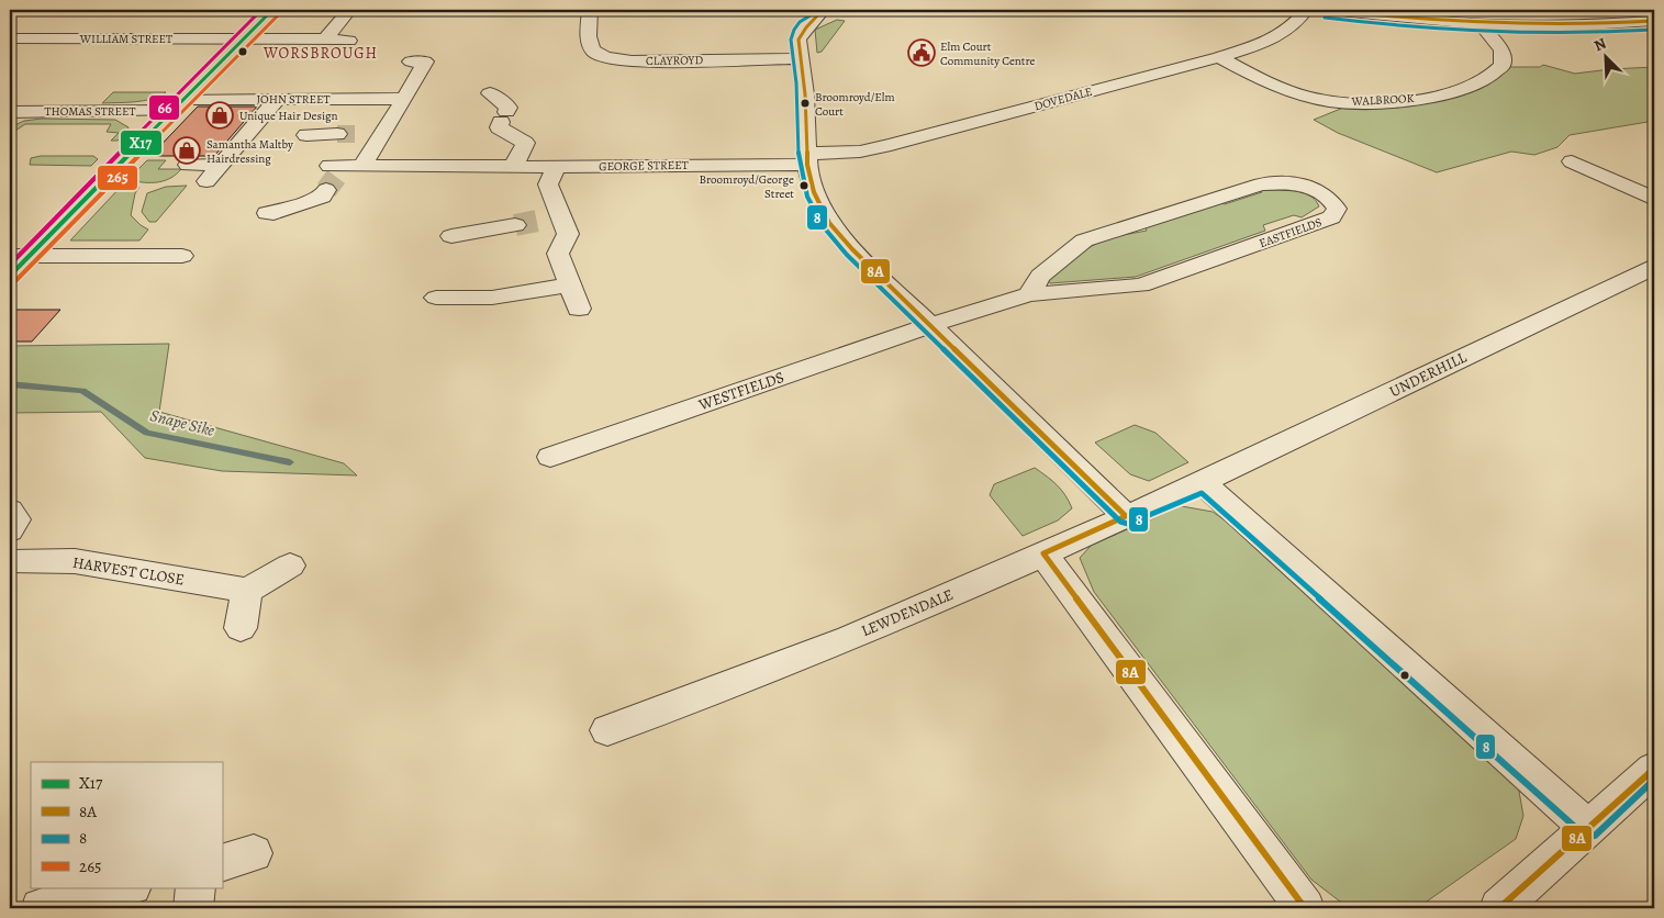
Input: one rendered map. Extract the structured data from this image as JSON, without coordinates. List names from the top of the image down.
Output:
{
  "streets": {
    "street": [
      "WILLIAM STREET",
      "CLAYROYD",
      "JOHN STREET",
      "DOVEDALE",
      "WALBROOK",
      "THOMAS STREET",
      "GEORGE STREET",
      "EASTFIELDS",
      "UNDERHILL",
      "WESTFIELDS",
      "HARVEST CLOSE",
      "LEWDENDALE"
    ]
  },
  "crossings": [
    ["JOHN STREET", "THOMAS STREET"],
    ["DOVEDALE", "WALBROOK"],
    ["DOVEDALE", "GEORGE STREET"],
    ["EASTFIELDS", "WESTFIELDS"],
    ["UNDERHILL", "LEWDENDALE"]
  ],
  "districts": ["WORSBROUGH"],
  "water": ["Snape Sike"],
  "places": {
    "public building": ["Elm Court Community Centre"],
    "other": ["Broomroyd/Elm Court", "Broomroyd/George Street"],
    "shop": ["Unique Hair Design", "Samantha Maltby Hairdressing"]
  },
  "lines": [
    "transit line X17",
    "transit line 8A",
    "transit line 8",
    "transit line 66",
    "transit line 265"
  ],
  "legend": [
    "X17",
    "8A",
    "8",
    "265"
  ],
  "north": "top left"
}
